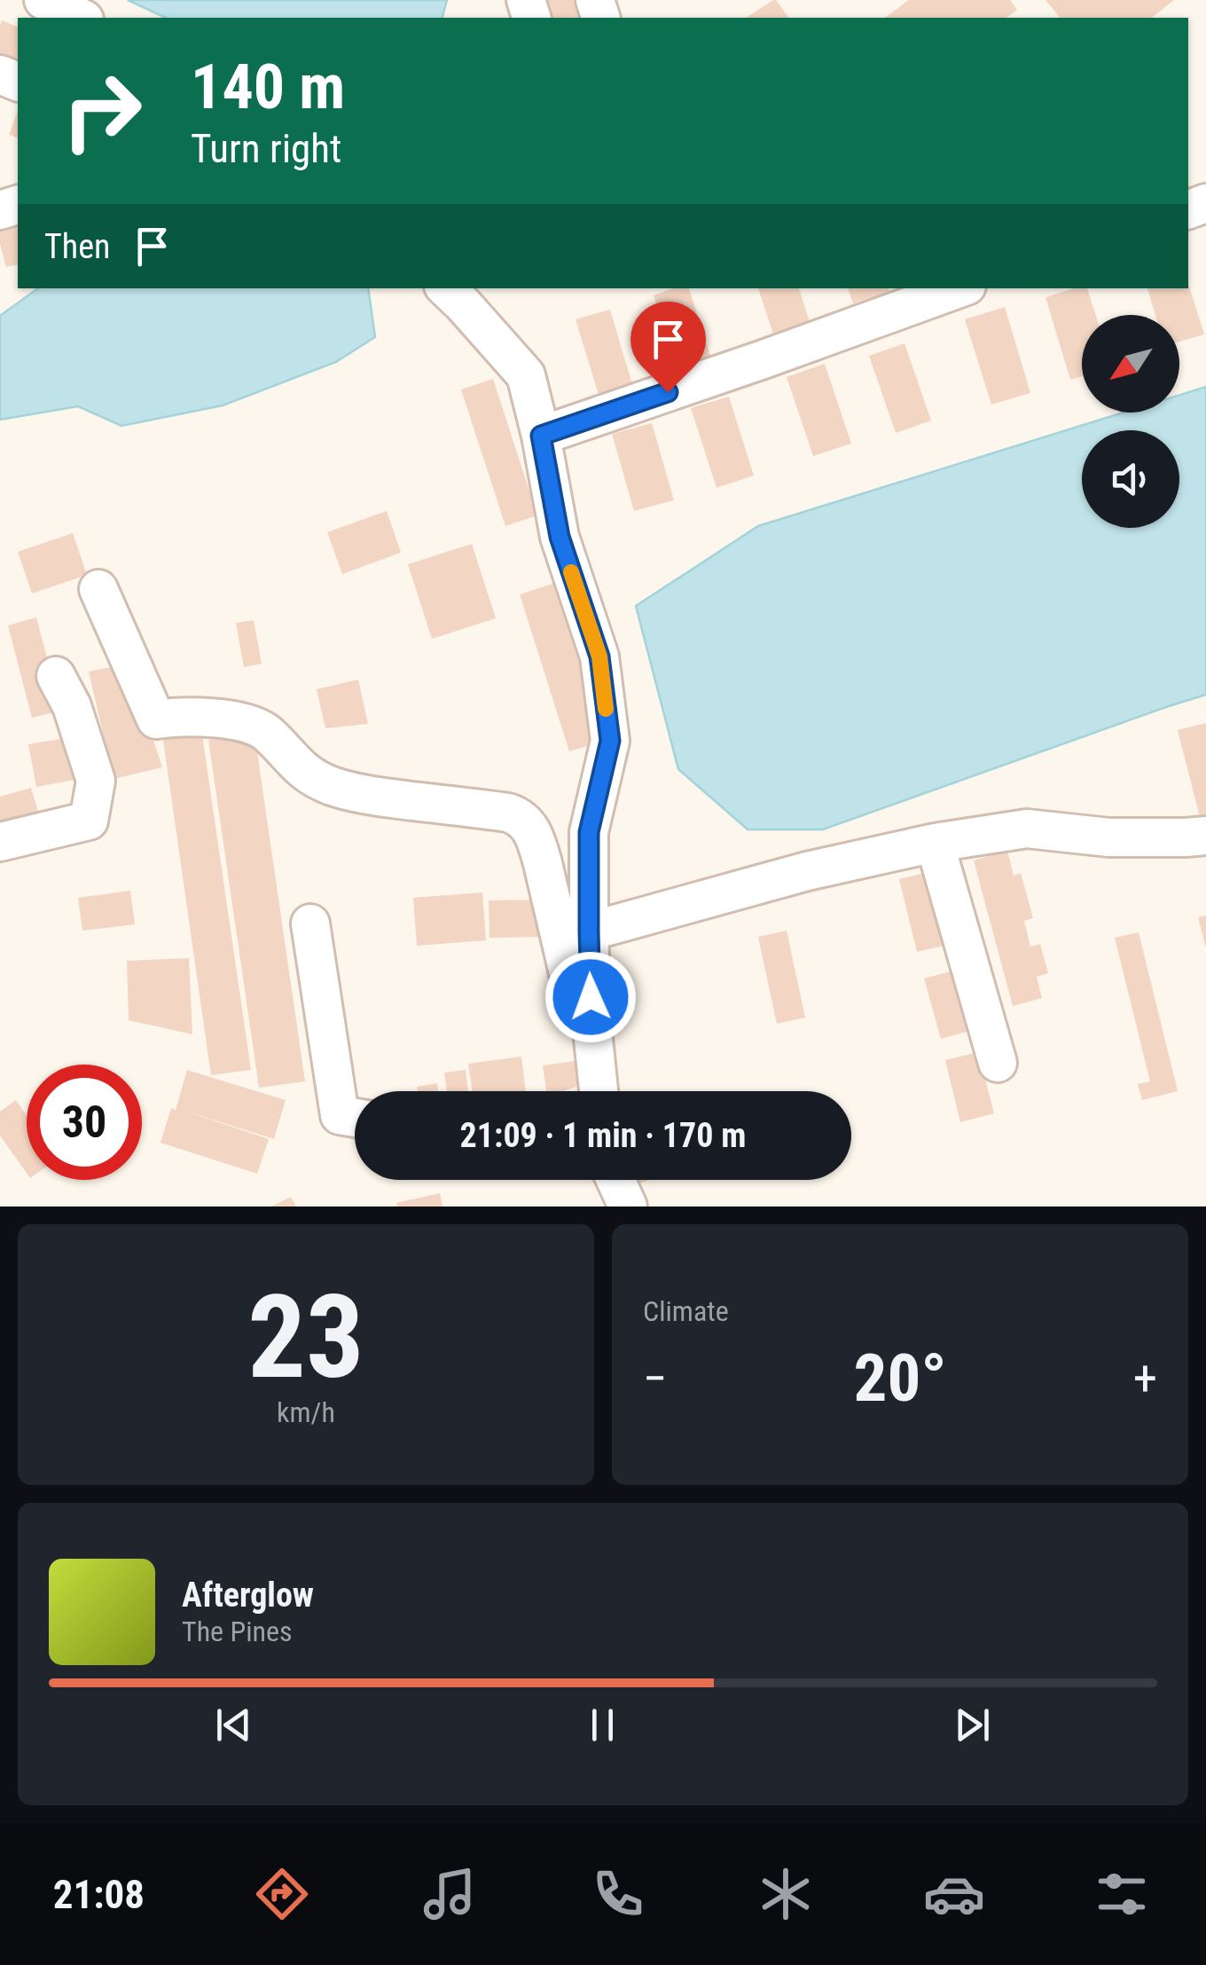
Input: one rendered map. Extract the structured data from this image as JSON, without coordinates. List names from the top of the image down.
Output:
{
  "north": "bottom left",
  "page": {
    "turn": ["140 m", "Turn right"],
    "then": "Then",
    "limit": "30",
    "trip": "21:09 · 1 min · 170 m",
    "tile": [
      ["23", "km/h"],
      "Climate"
    ],
    "heat": ["−", "20°", "+"],
    "song": ["Afterglow", "The Pines"],
    "tabs": "21:08"
  }
}
